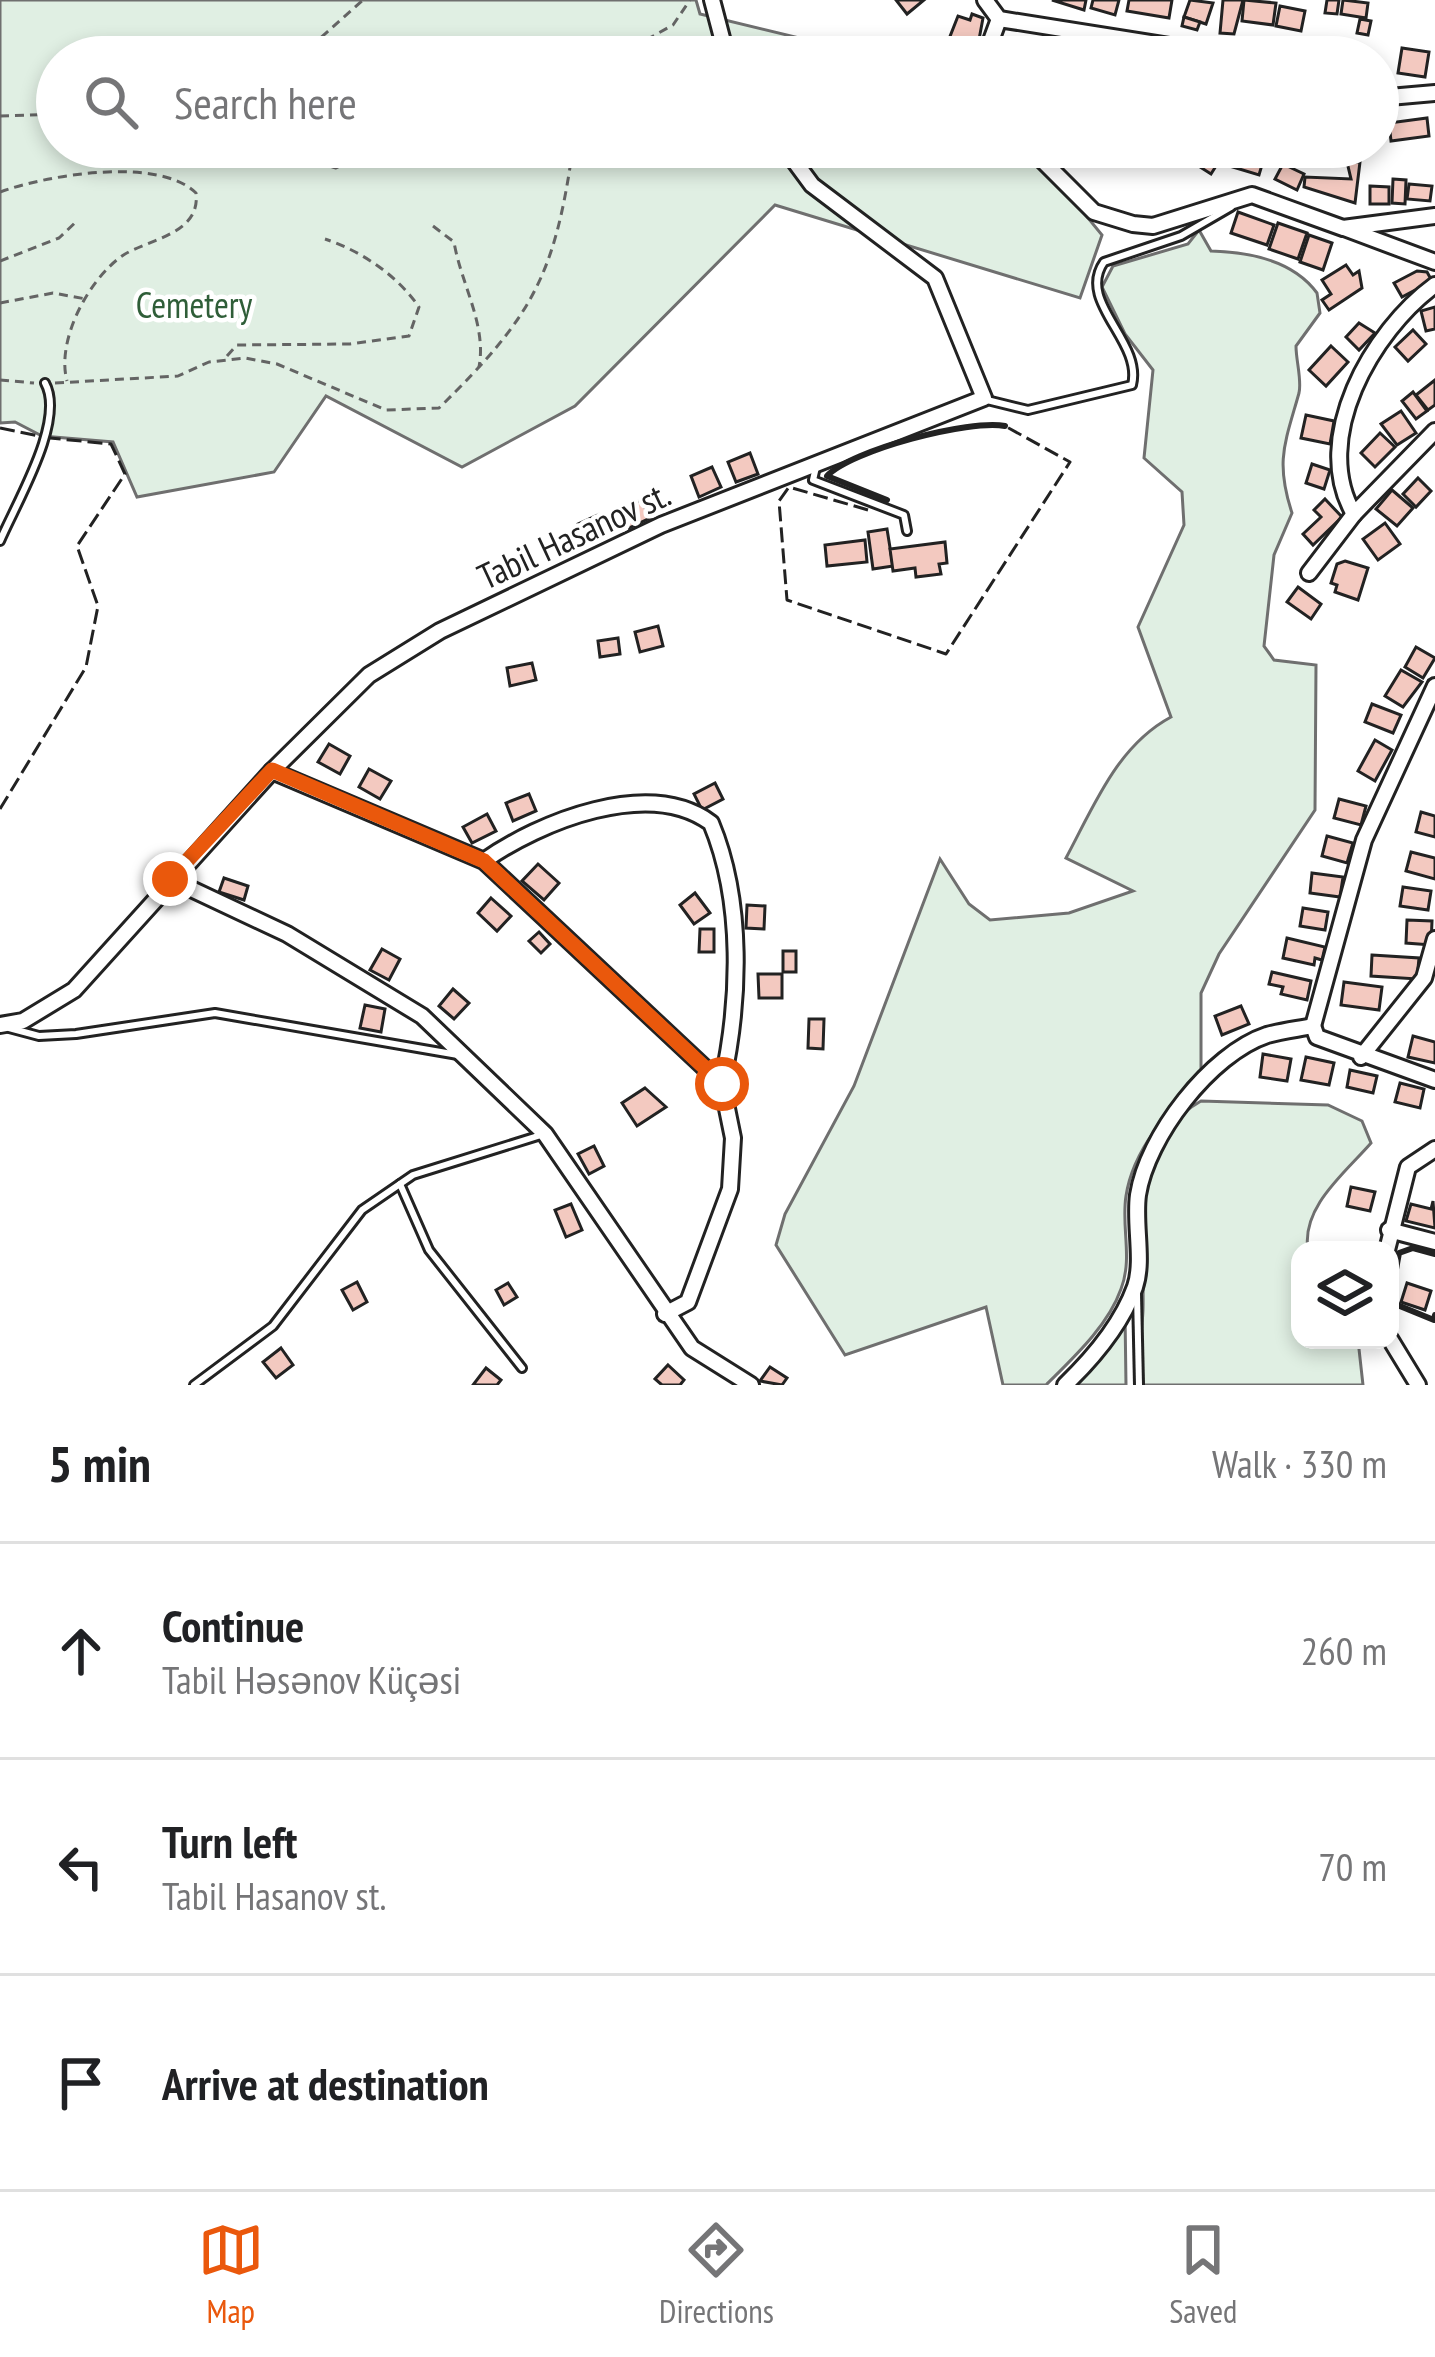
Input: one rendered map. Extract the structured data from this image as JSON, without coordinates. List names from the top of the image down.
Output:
{
  "streets": {
    "street": ["Tabil Hasanov st."]
  },
  "parks": ["Cemetery"],
  "page": {
    "search": "Search here",
    "heading": ["5 min", "Walk · 330 m"],
    "list": [
      ["Continue", "Tabil Həsənov Küçəsi", "260 m"],
      ["Turn left", "Tabil Hasanov st.", "70 m"],
      "Arrive at destination"
    ],
    "nav": ["Map", "Directions", "Saved"]
  }
}
